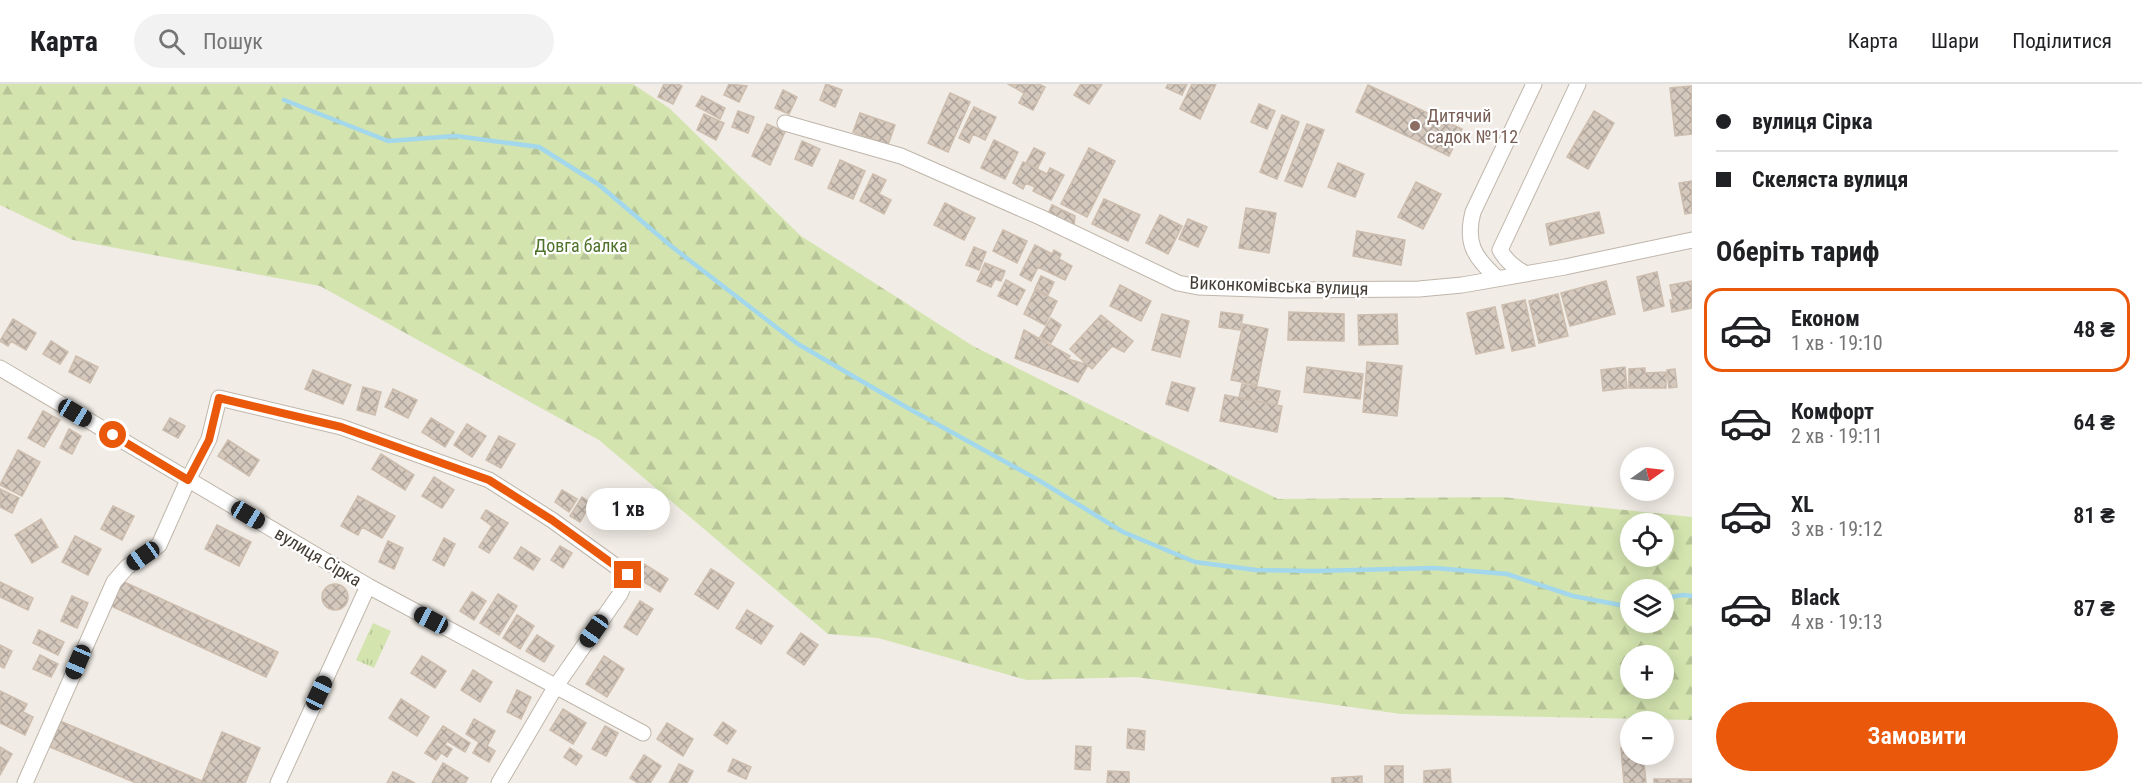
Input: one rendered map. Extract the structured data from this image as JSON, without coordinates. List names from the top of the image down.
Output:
{
  "streets": {
    "street": ["Виконкомівська вулиця", "вулиця Сірка"]
  },
  "parks": ["Довга балка"],
  "places": ["Дитячий садок №112"],
  "north": "right",
  "page": {
    "header": "Карта",
    "search": "Пошук",
    "nav": ["Карта", "Шари", "Поділитися"],
    "banner": ["вулиця Сірка", "Скеляста вулиця"],
    "heading": "Оберіть тариф",
    "list": [
      {
        "name": "Економ",
        "note": "1 хв · 19:10",
        "value": "48 ₴"
      },
      {
        "name": "Комфорт",
        "note": "2 хв · 19:11",
        "value": "64 ₴"
      },
      {
        "name": "XL",
        "note": "3 хв · 19:12",
        "value": "81 ₴"
      },
      {
        "name": "Black",
        "note": "4 хв · 19:13",
        "value": "87 ₴"
      }
    ],
    "map_buttons": ["+", "−"],
    "bubble": "1 хв",
    "buttons": "Замовити"
  }
}
